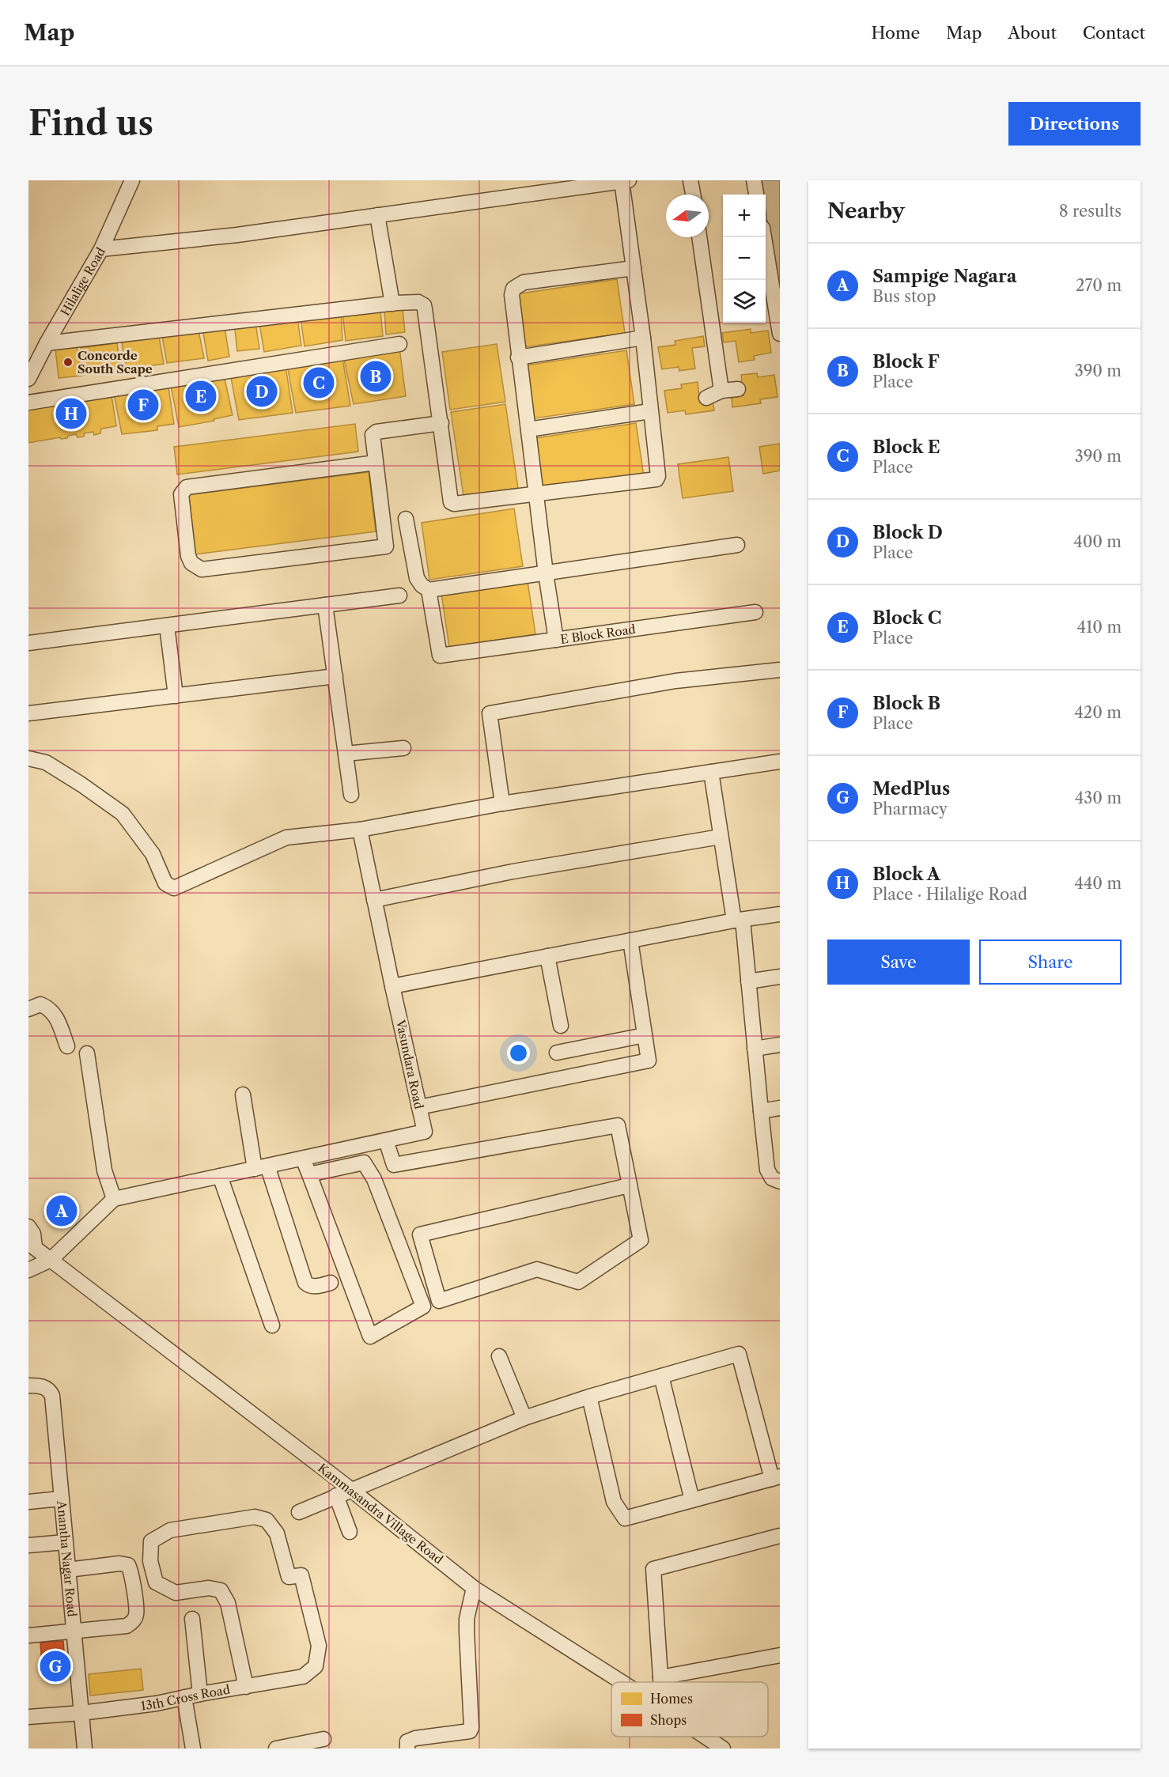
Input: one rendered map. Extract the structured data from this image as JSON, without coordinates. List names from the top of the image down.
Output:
{
  "streets": {
    "street": [
      "Hilalige Road",
      "E Block Road",
      "Vasundara Road",
      "Kammasandra Village Road",
      "Anantha Nagar Road",
      "13th Cross Road"
    ]
  },
  "crossings": [
    ["Anantha Nagar Road", "13th Cross Road"]
  ],
  "places": ["Concorde South Scape"],
  "legend": ["Homes", "Shops"],
  "north": "left",
  "page": {
    "header": "Map",
    "nav": [
      "Home",
      "Map",
      "About",
      "Contact"
    ],
    "buttons": [
      "Directions",
      ["Save", "Share"]
    ],
    "title": "Find us",
    "heading": ["Nearby", "8 results"],
    "map_buttons": ["+", "−"],
    "list": [
      {
        "mark": "A",
        "name": "Sampige Nagara",
        "note": "Bus stop",
        "value": "270 m"
      },
      {
        "mark": "B",
        "name": "Block F",
        "note": "Place",
        "value": "390 m"
      },
      {
        "mark": "C",
        "name": "Block E",
        "note": "Place",
        "value": "390 m"
      },
      {
        "mark": "D",
        "name": "Block D",
        "note": "Place",
        "value": "400 m"
      },
      {
        "mark": "E",
        "name": "Block C",
        "note": "Place",
        "value": "410 m"
      },
      {
        "mark": "F",
        "name": "Block B",
        "note": "Place",
        "value": "420 m"
      },
      {
        "mark": "G",
        "name": "MedPlus",
        "note": "Pharmacy",
        "value": "430 m"
      },
      {
        "mark": "H",
        "name": "Block A",
        "note": "Place · Hilalige Road",
        "value": "440 m"
      }
    ],
    "pins": [
      "B",
      "C",
      "D",
      "E",
      "F",
      "H",
      "A",
      "G"
    ]
  }
}
